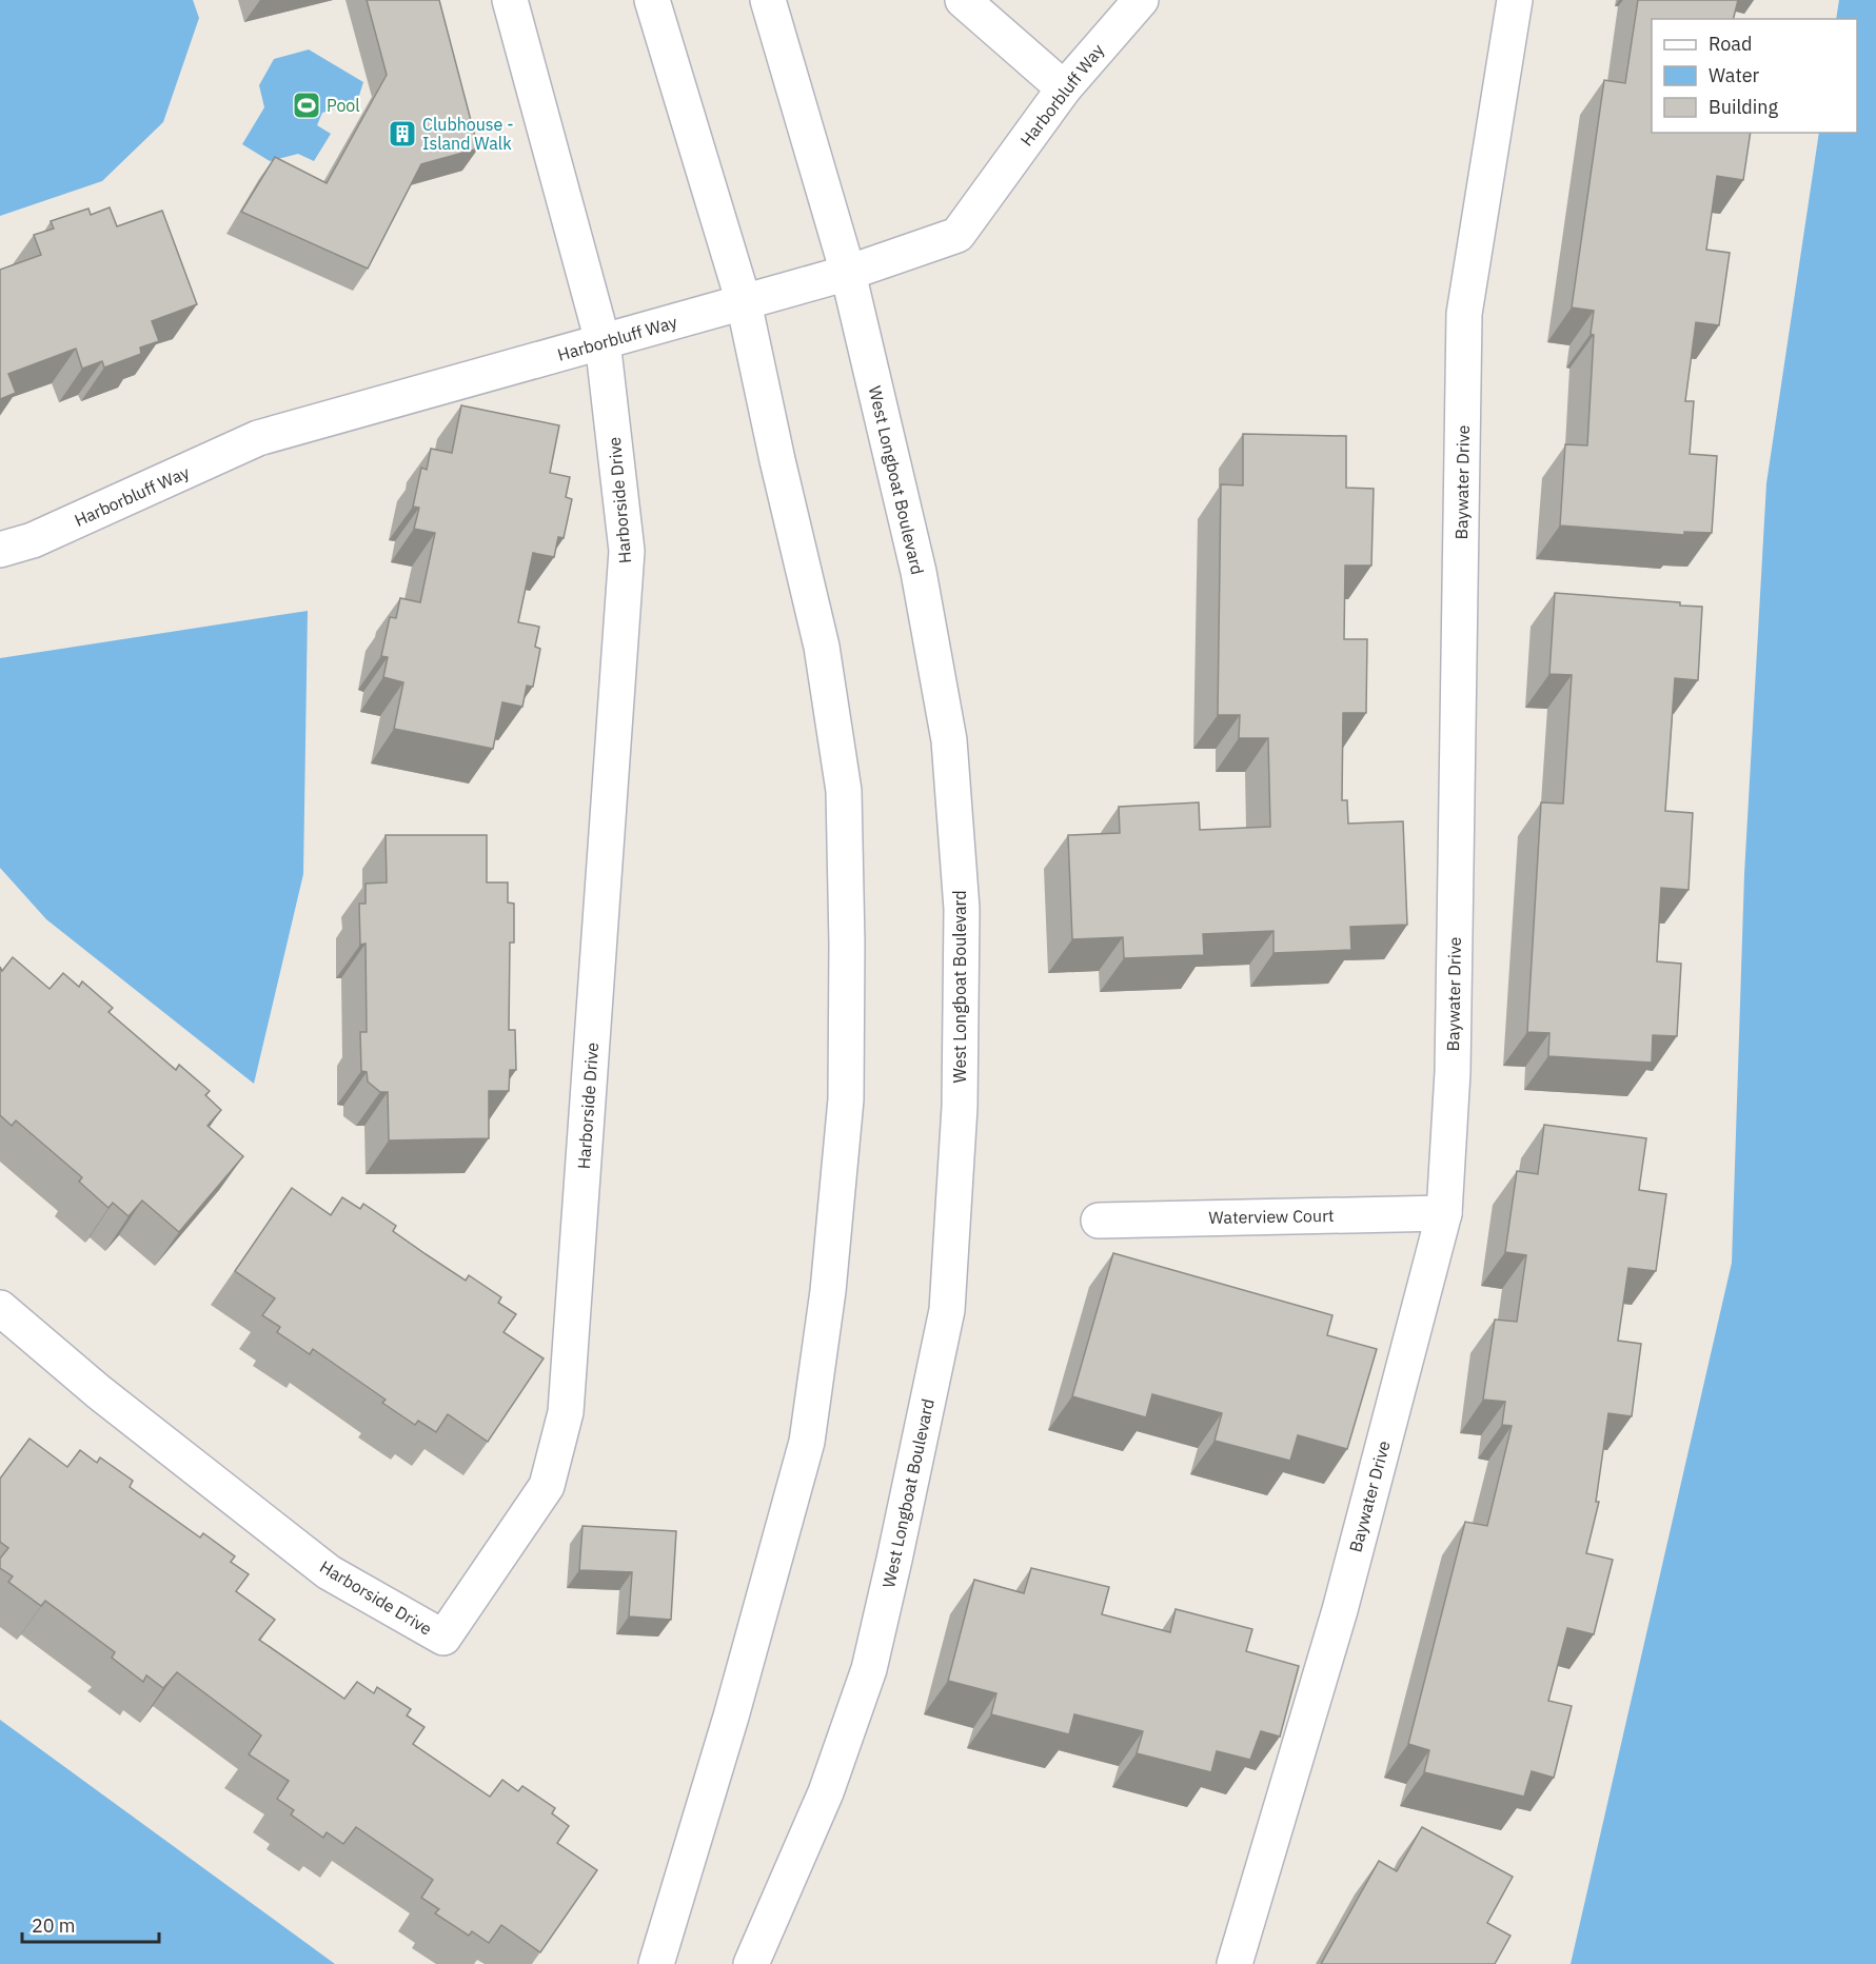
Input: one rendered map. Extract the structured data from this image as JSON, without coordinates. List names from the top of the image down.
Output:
{
  "streets": {
    "street": [
      "Harborbluff Way",
      "West Longboat Boulevard",
      "Baywater Drive",
      "Harborside Drive",
      "Waterview Court"
    ]
  },
  "crossings": [
    ["Harborbluff Way", "West Longboat Boulevard"],
    ["Harborbluff Way", "Harborside Drive"],
    ["Baywater Drive", "Waterview Court"]
  ],
  "places": {
    "sports": ["Pool"],
    "building": ["Clubhouse - Island Walk"]
  },
  "legend": ["Road", "Water", "Building"],
  "scale_bar": "20 m"
}
